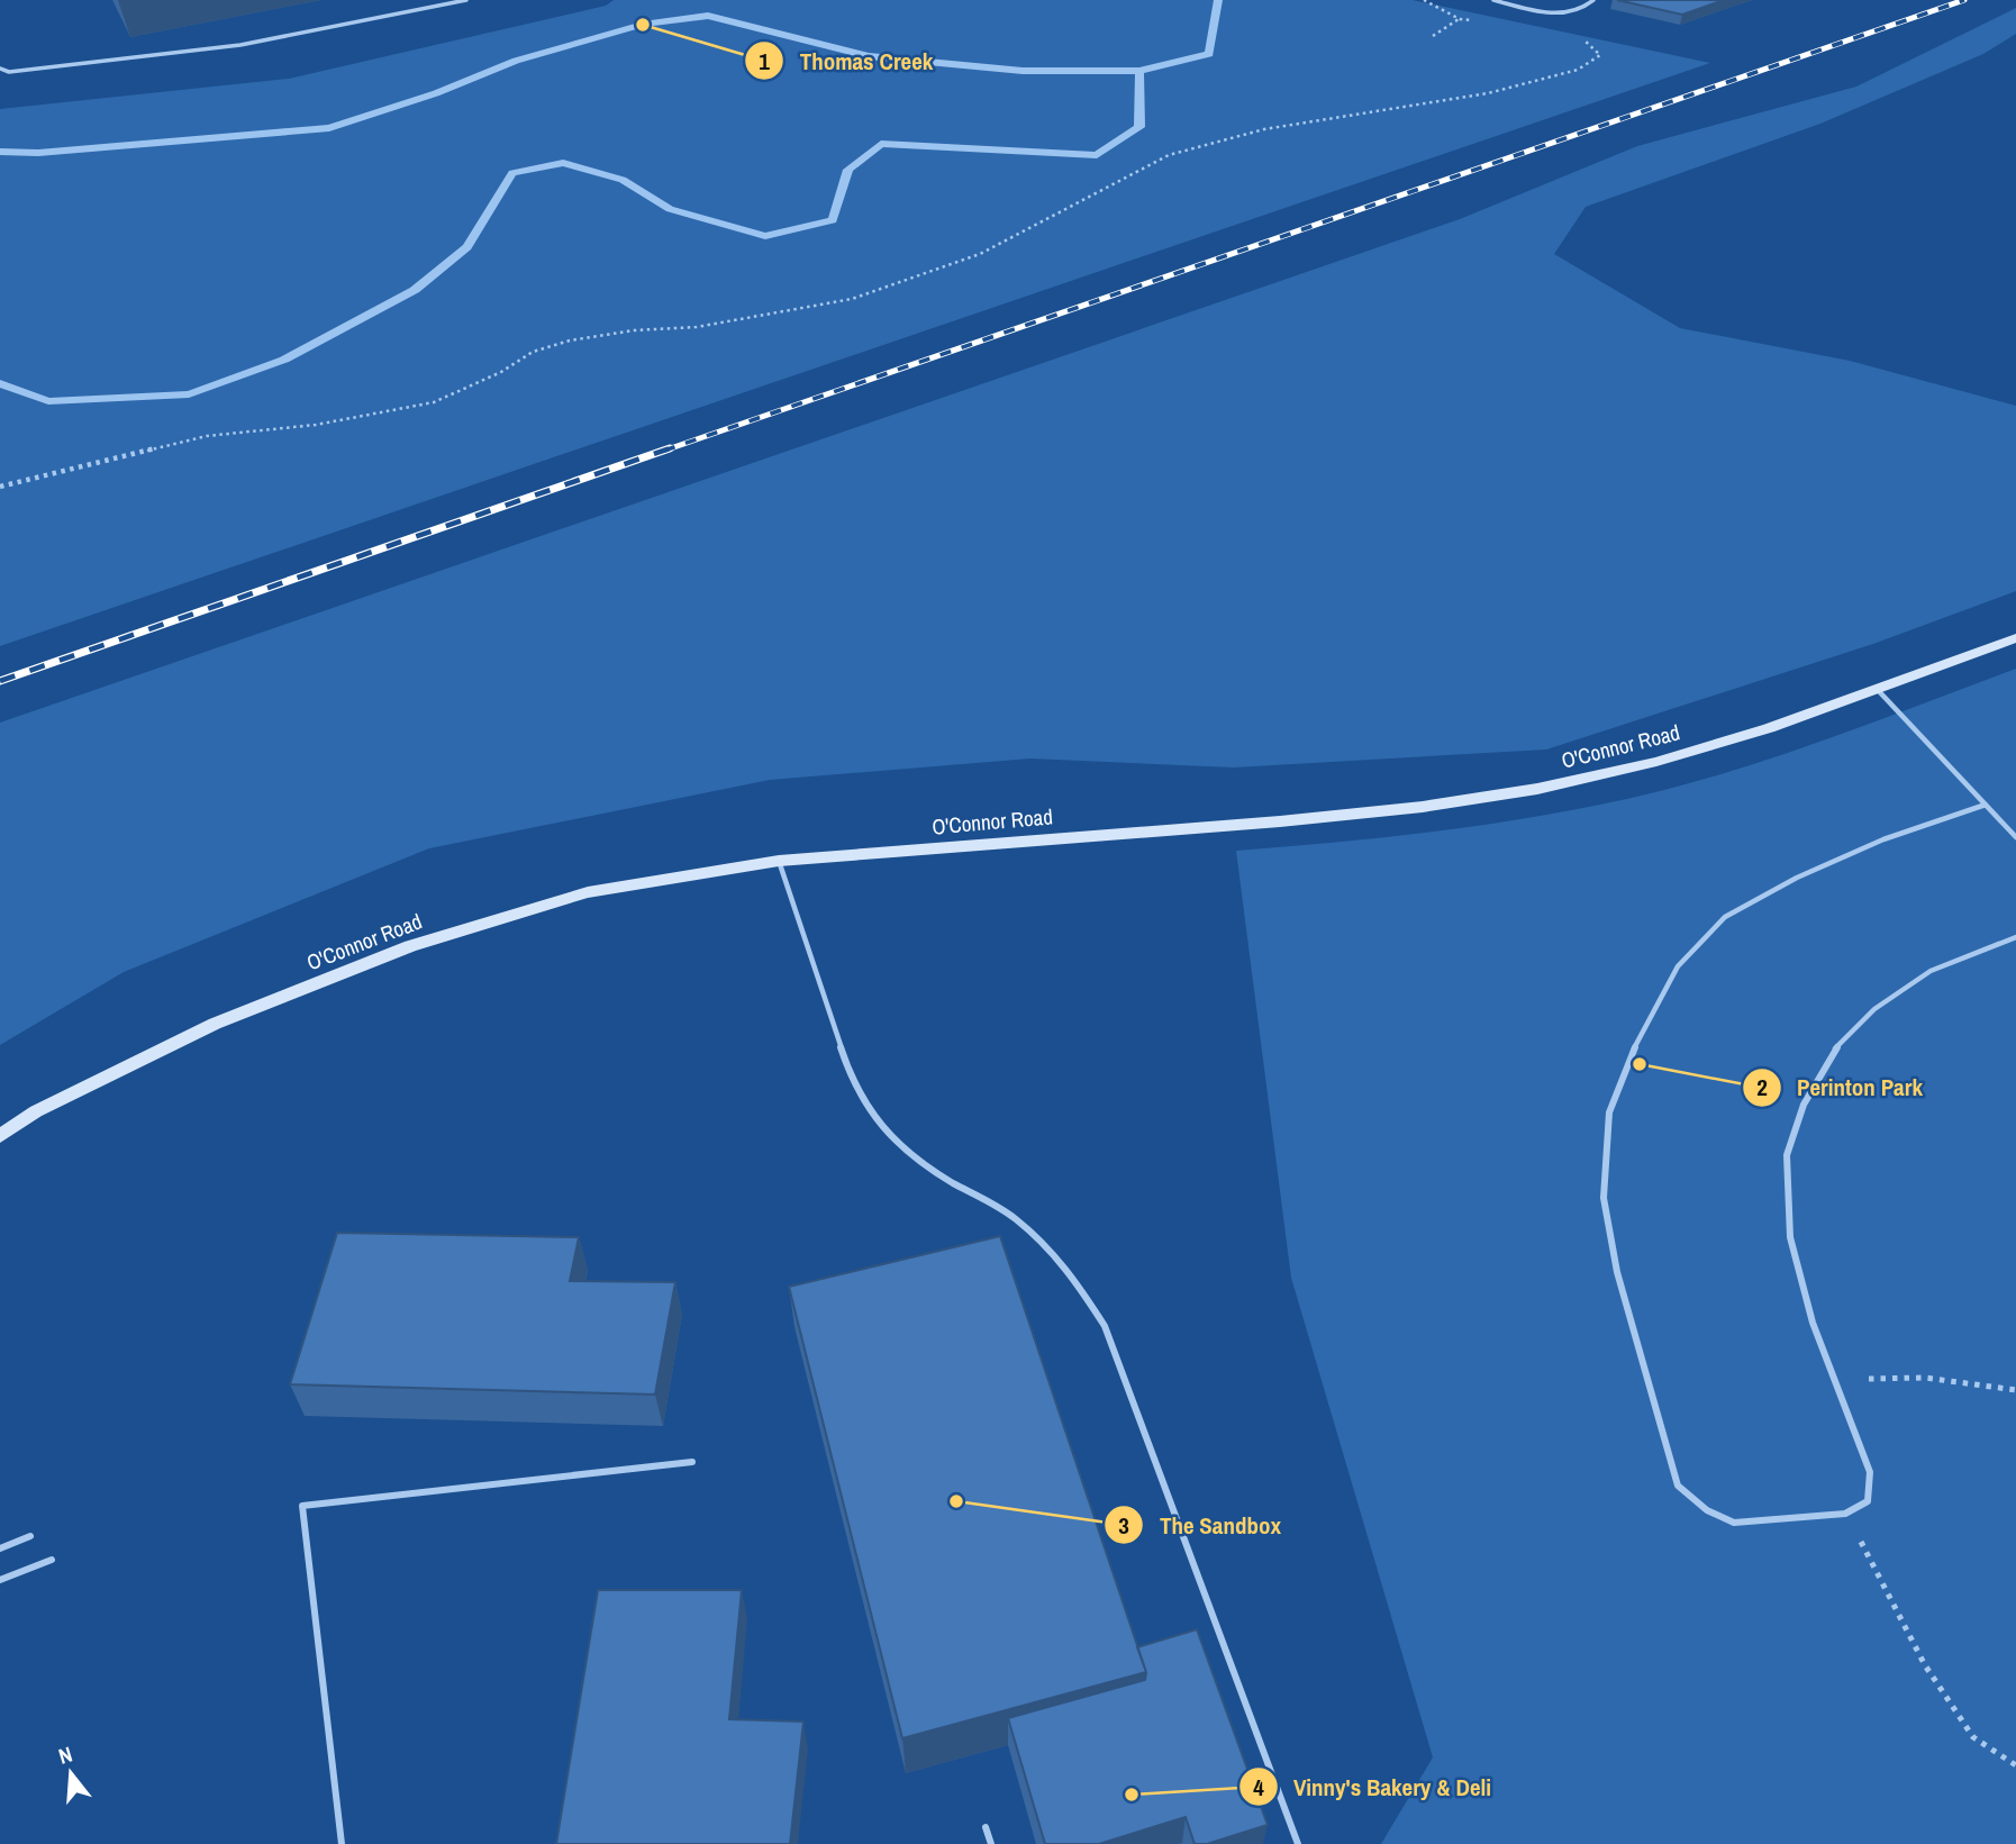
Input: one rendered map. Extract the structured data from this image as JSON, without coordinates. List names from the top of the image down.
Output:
{
  "streets": {
    "street": ["O'Connor Road"]
  },
  "places": [
    "Thomas Creek",
    "Perinton Park",
    "The Sandbox",
    "Vinny's Bakery & Deli"
  ],
  "north": "top"
}
